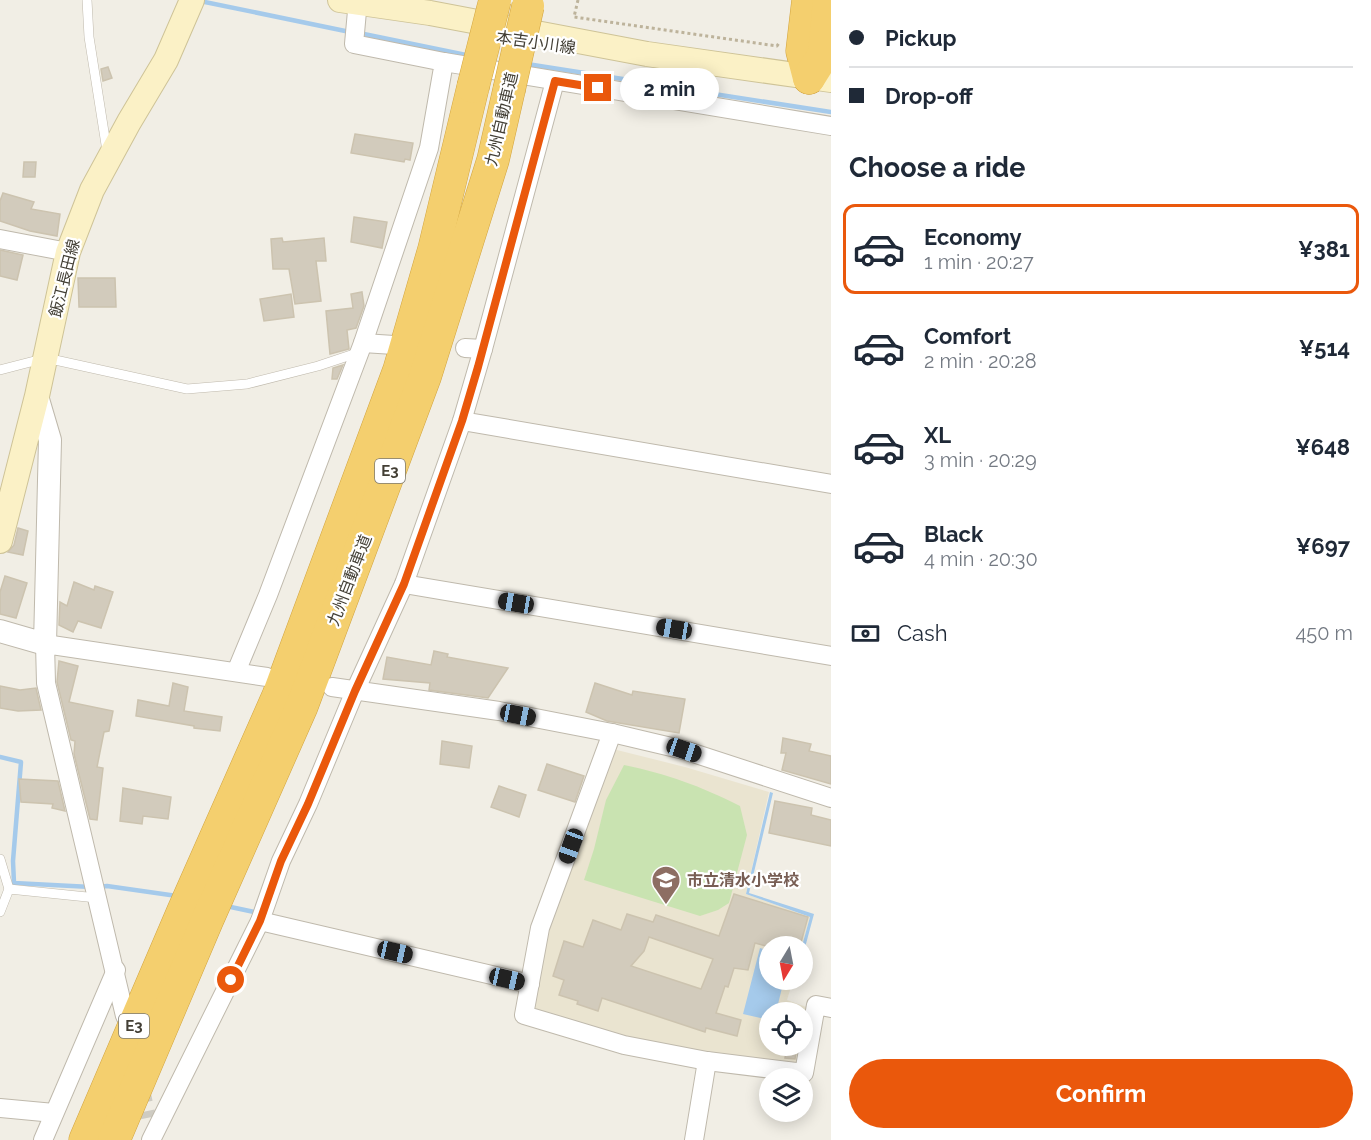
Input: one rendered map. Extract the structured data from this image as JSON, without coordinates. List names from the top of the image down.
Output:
{
  "streets": {
    "highway": ["九州自動車道", "E3"],
    "main road": ["本吉小川線", "飯江長田線"]
  },
  "places": {
    "school or university": ["市立清水小学校"]
  },
  "north": "bottom",
  "page": {
    "banner": ["Pickup", "Drop-off"],
    "bubble": "2 min",
    "heading": "Choose a ride",
    "list": [
      {
        "name": "Economy",
        "note": "1 min · 20:27",
        "value": "¥381"
      },
      {
        "name": "Comfort",
        "note": "2 min · 20:28",
        "value": "¥514"
      },
      {
        "name": "XL",
        "note": "3 min · 20:29",
        "value": "¥648"
      },
      {
        "name": "Black",
        "note": "4 min · 20:30",
        "value": "¥697"
      }
    ],
    "pay": ["Cash", "450 m"],
    "buttons": "Confirm"
  }
}
